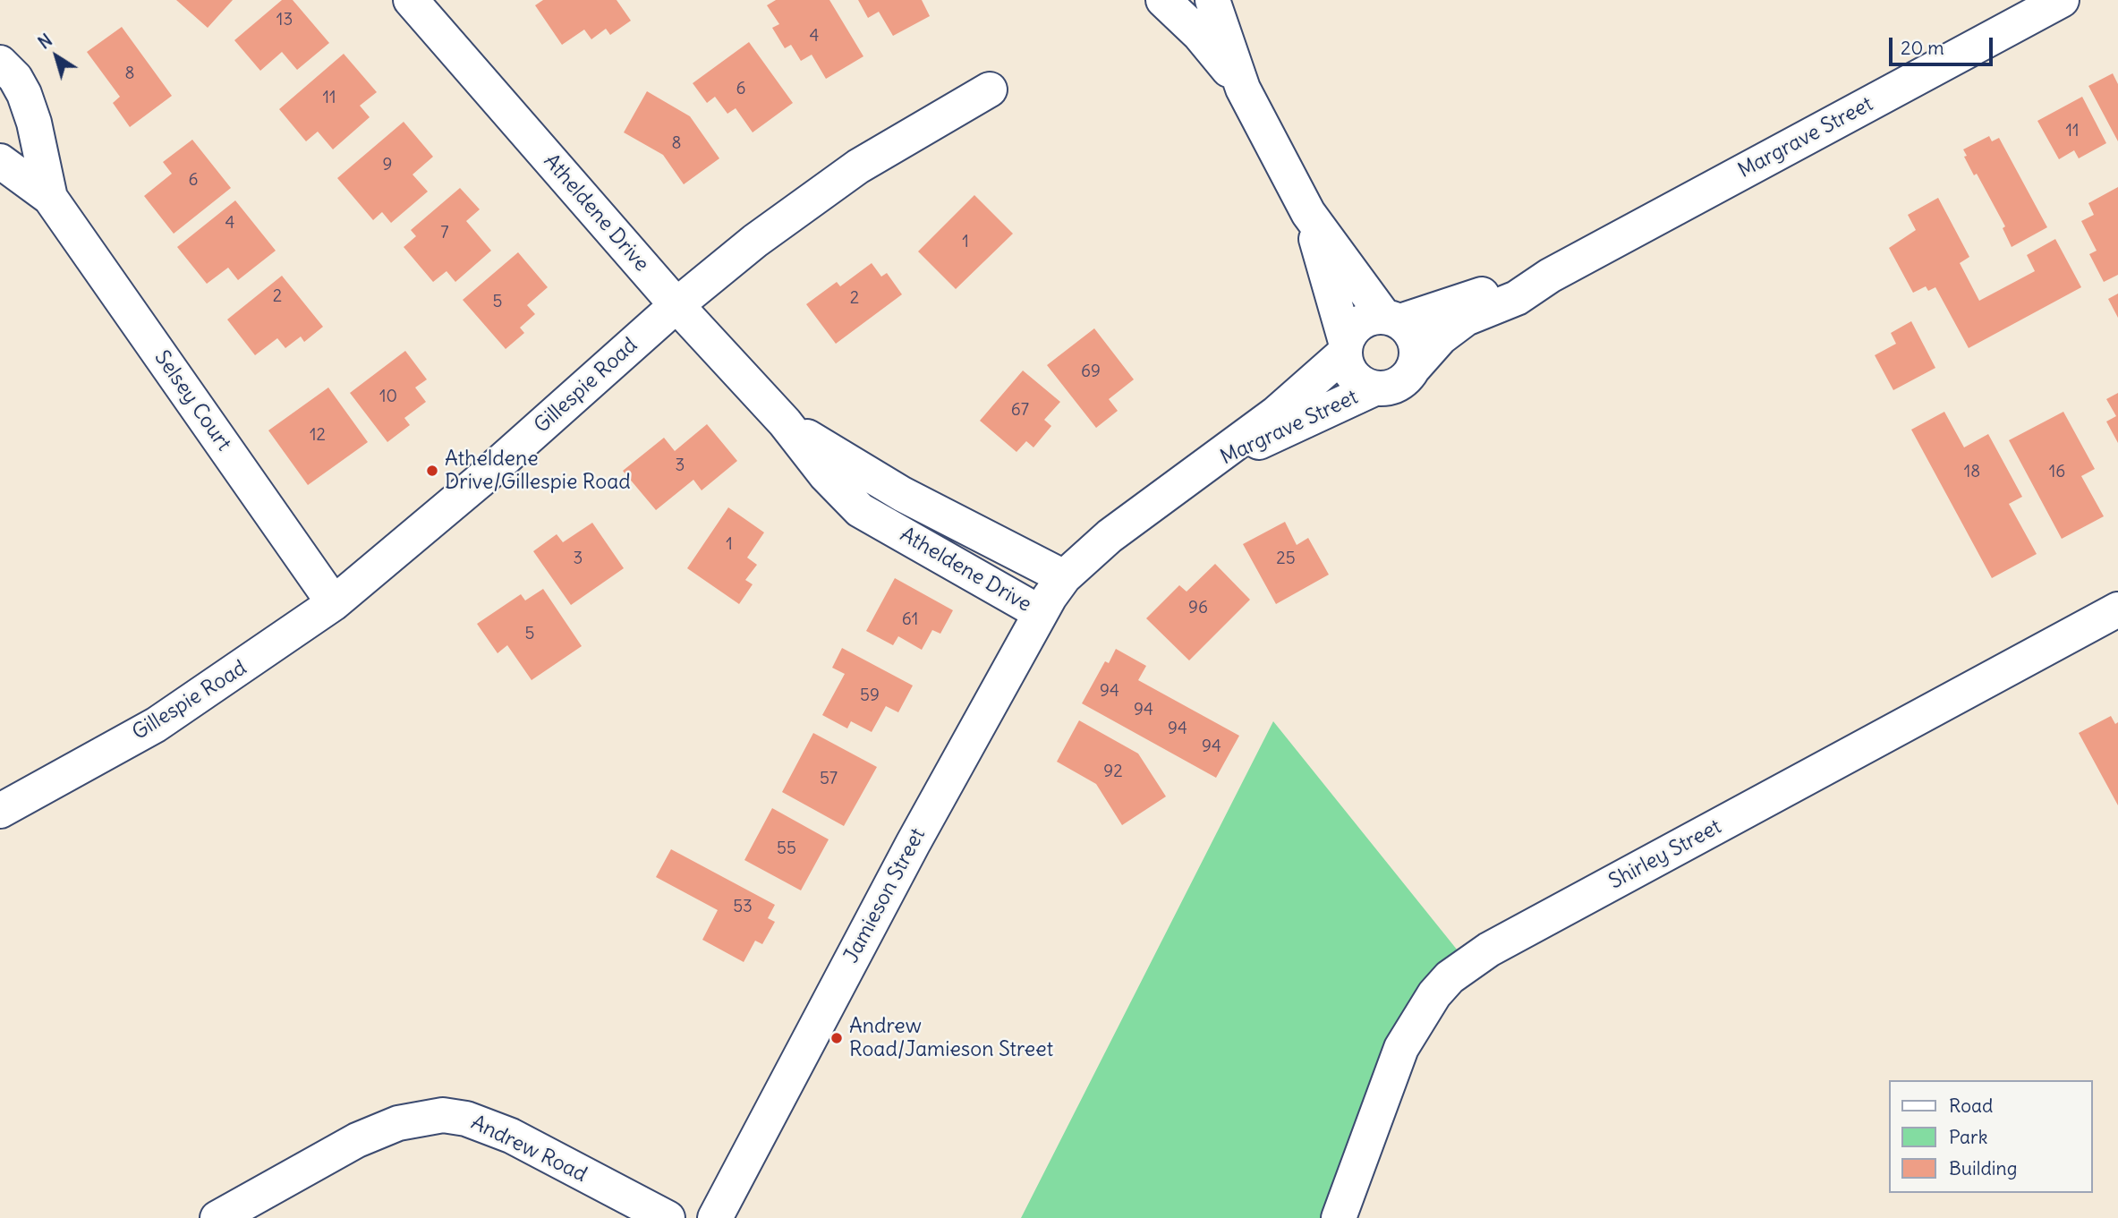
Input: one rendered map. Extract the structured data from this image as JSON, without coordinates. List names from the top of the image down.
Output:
{
  "streets": {
    "street": [
      "Margrave Street",
      "Atheldene Drive",
      "Gillespie Road",
      "Selsey Court",
      "Shirley Street",
      "Jamieson Street",
      "Andrew Road"
    ]
  },
  "crossings": [
    ["Margrave Street", "Atheldene Drive"],
    ["Margrave Street", "Jamieson Street"],
    ["Atheldene Drive", "Gillespie Road"],
    ["Atheldene Drive", "Jamieson Street"],
    ["Gillespie Road", "Selsey Court"]
  ],
  "places": ["Atheldene Drive/Gillespie Road", "Andrew Road/Jamieson Street"],
  "house_numbers": [
    "13",
    "4",
    "8",
    "6",
    "11",
    "11",
    "8",
    "9",
    "6",
    "4",
    "7",
    "1",
    "2",
    "2",
    "5",
    "69",
    "10",
    "67",
    "12",
    "3",
    "18",
    "16",
    "1",
    "3",
    "25",
    "96",
    "61",
    "5",
    "94",
    "59",
    "94",
    "94",
    "94",
    "92",
    "57",
    "55",
    "53"
  ],
  "legend": ["Road", "Park", "Building"],
  "scale_bar": "20 m",
  "north": "top left"
}
